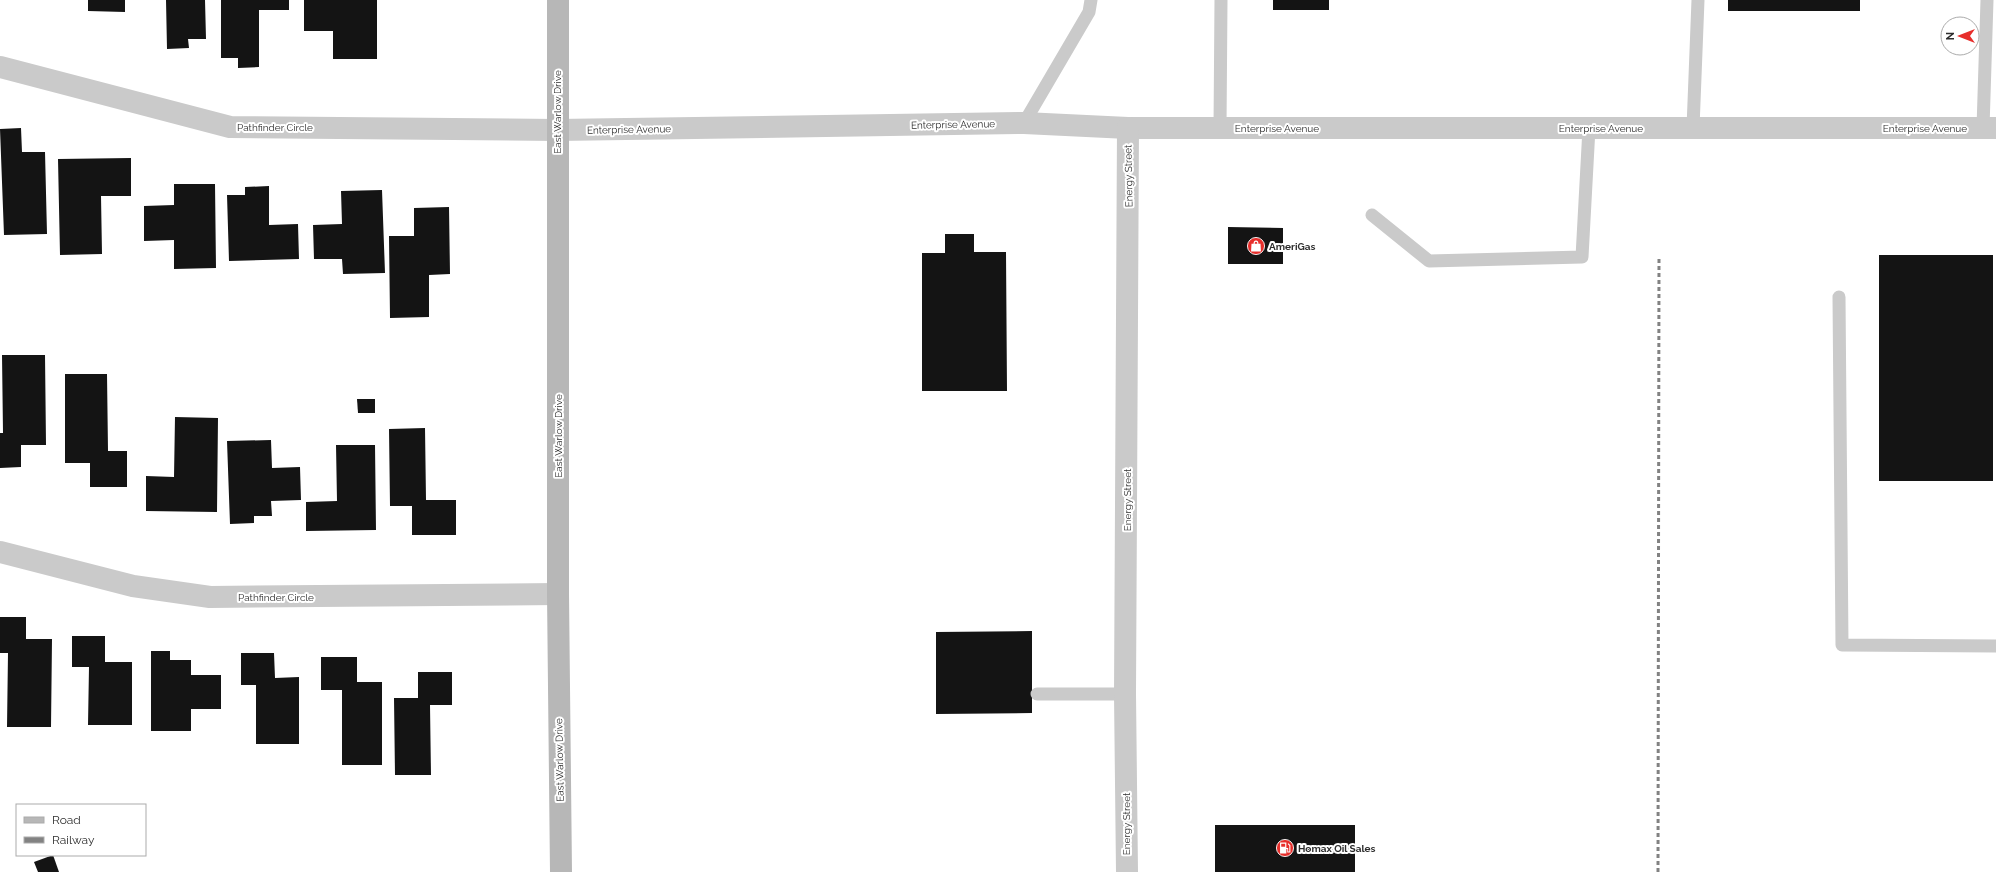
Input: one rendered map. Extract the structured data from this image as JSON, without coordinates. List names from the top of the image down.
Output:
{
  "streets": {
    "street": [
      "East Warlow Drive",
      "Enterprise Avenue",
      "Pathfinder Circle",
      "Energy Street"
    ]
  },
  "crossings": [
    ["East Warlow Drive", "Enterprise Avenue"],
    ["East Warlow Drive", "Pathfinder Circle"],
    ["Enterprise Avenue", "Pathfinder Circle"],
    ["Enterprise Avenue", "Energy Street"]
  ],
  "places": {
    "shop": ["AmeriGas"],
    "fuel station": ["Homax Oil Sales"]
  },
  "legend": ["Road", "Railway"],
  "north": "left"
}
